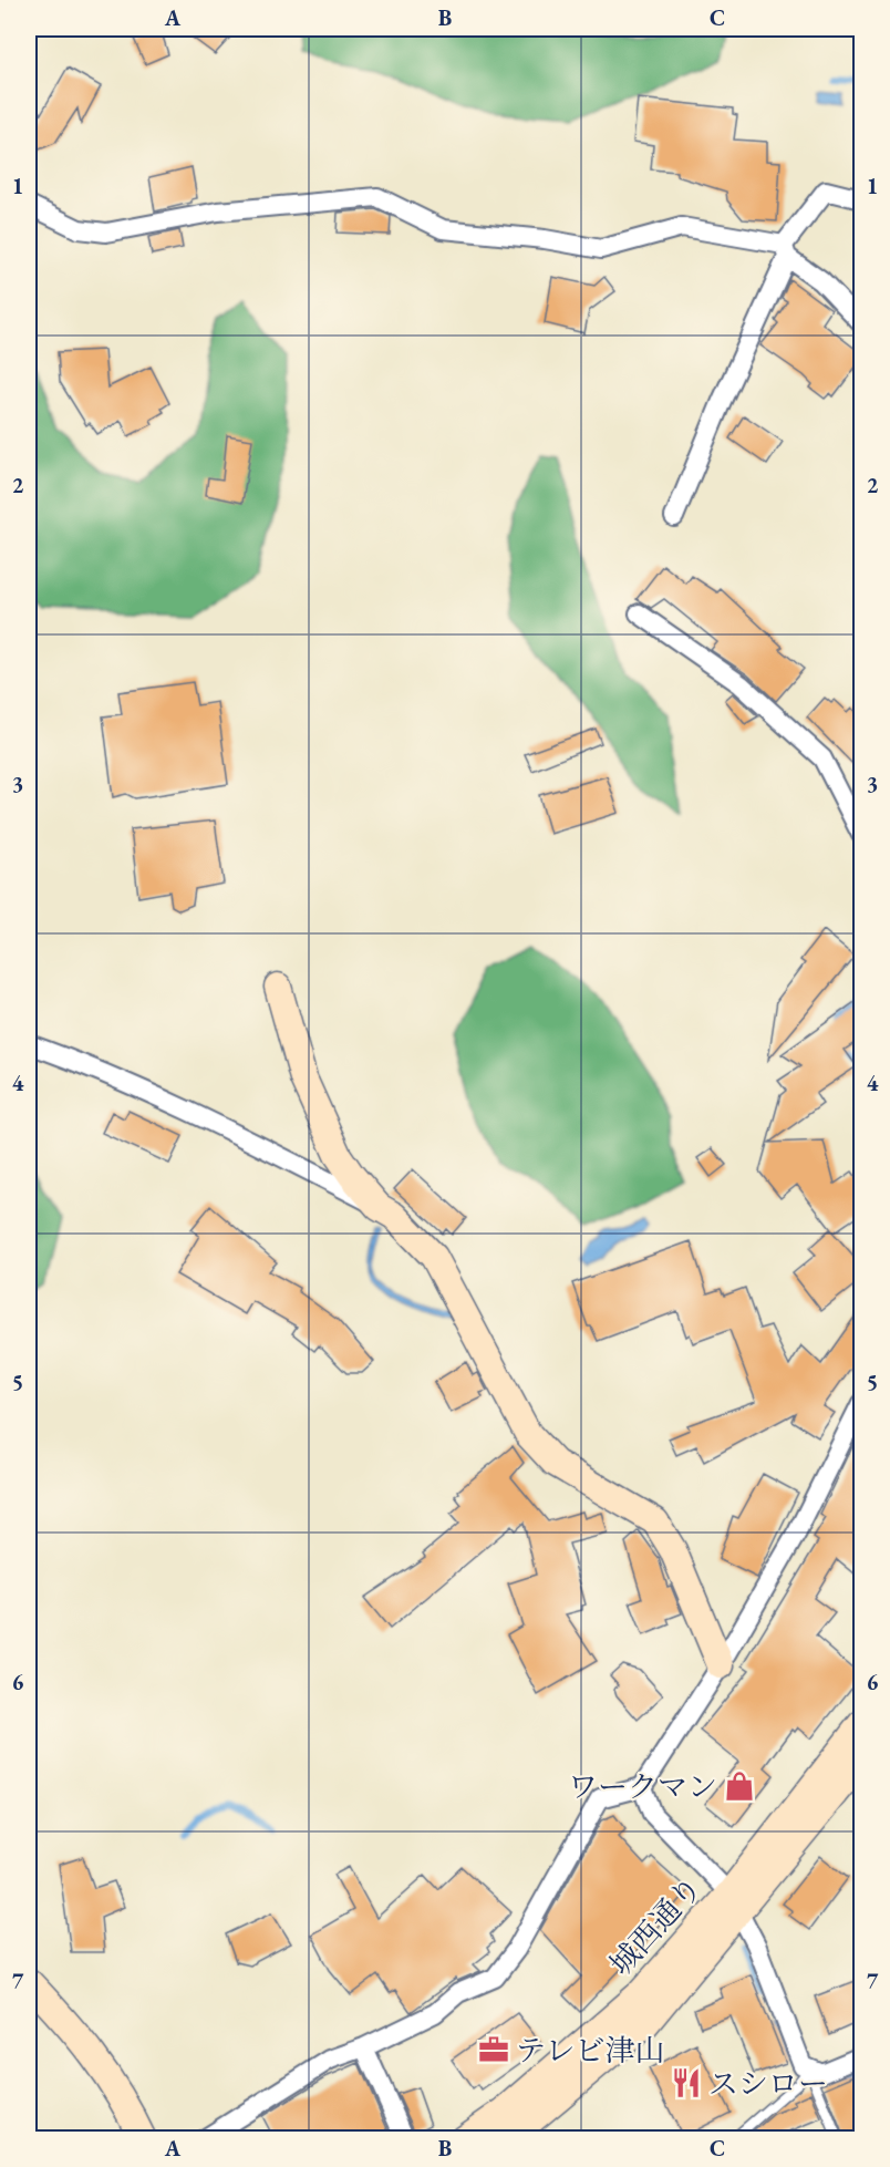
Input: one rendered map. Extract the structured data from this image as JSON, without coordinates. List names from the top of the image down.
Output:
{
  "streets": {
    "street": ["城西通り"]
  },
  "places": {
    "shop": ["ワークマン"],
    "office": ["テレビ津山"],
    "restaurant": ["スシロー"]
  },
  "grid": {
    "columns": ["A", "B", "C"],
    "rows": [
      "1",
      "2",
      "3",
      "4",
      "5",
      "6",
      "7"
    ]
  }
}
